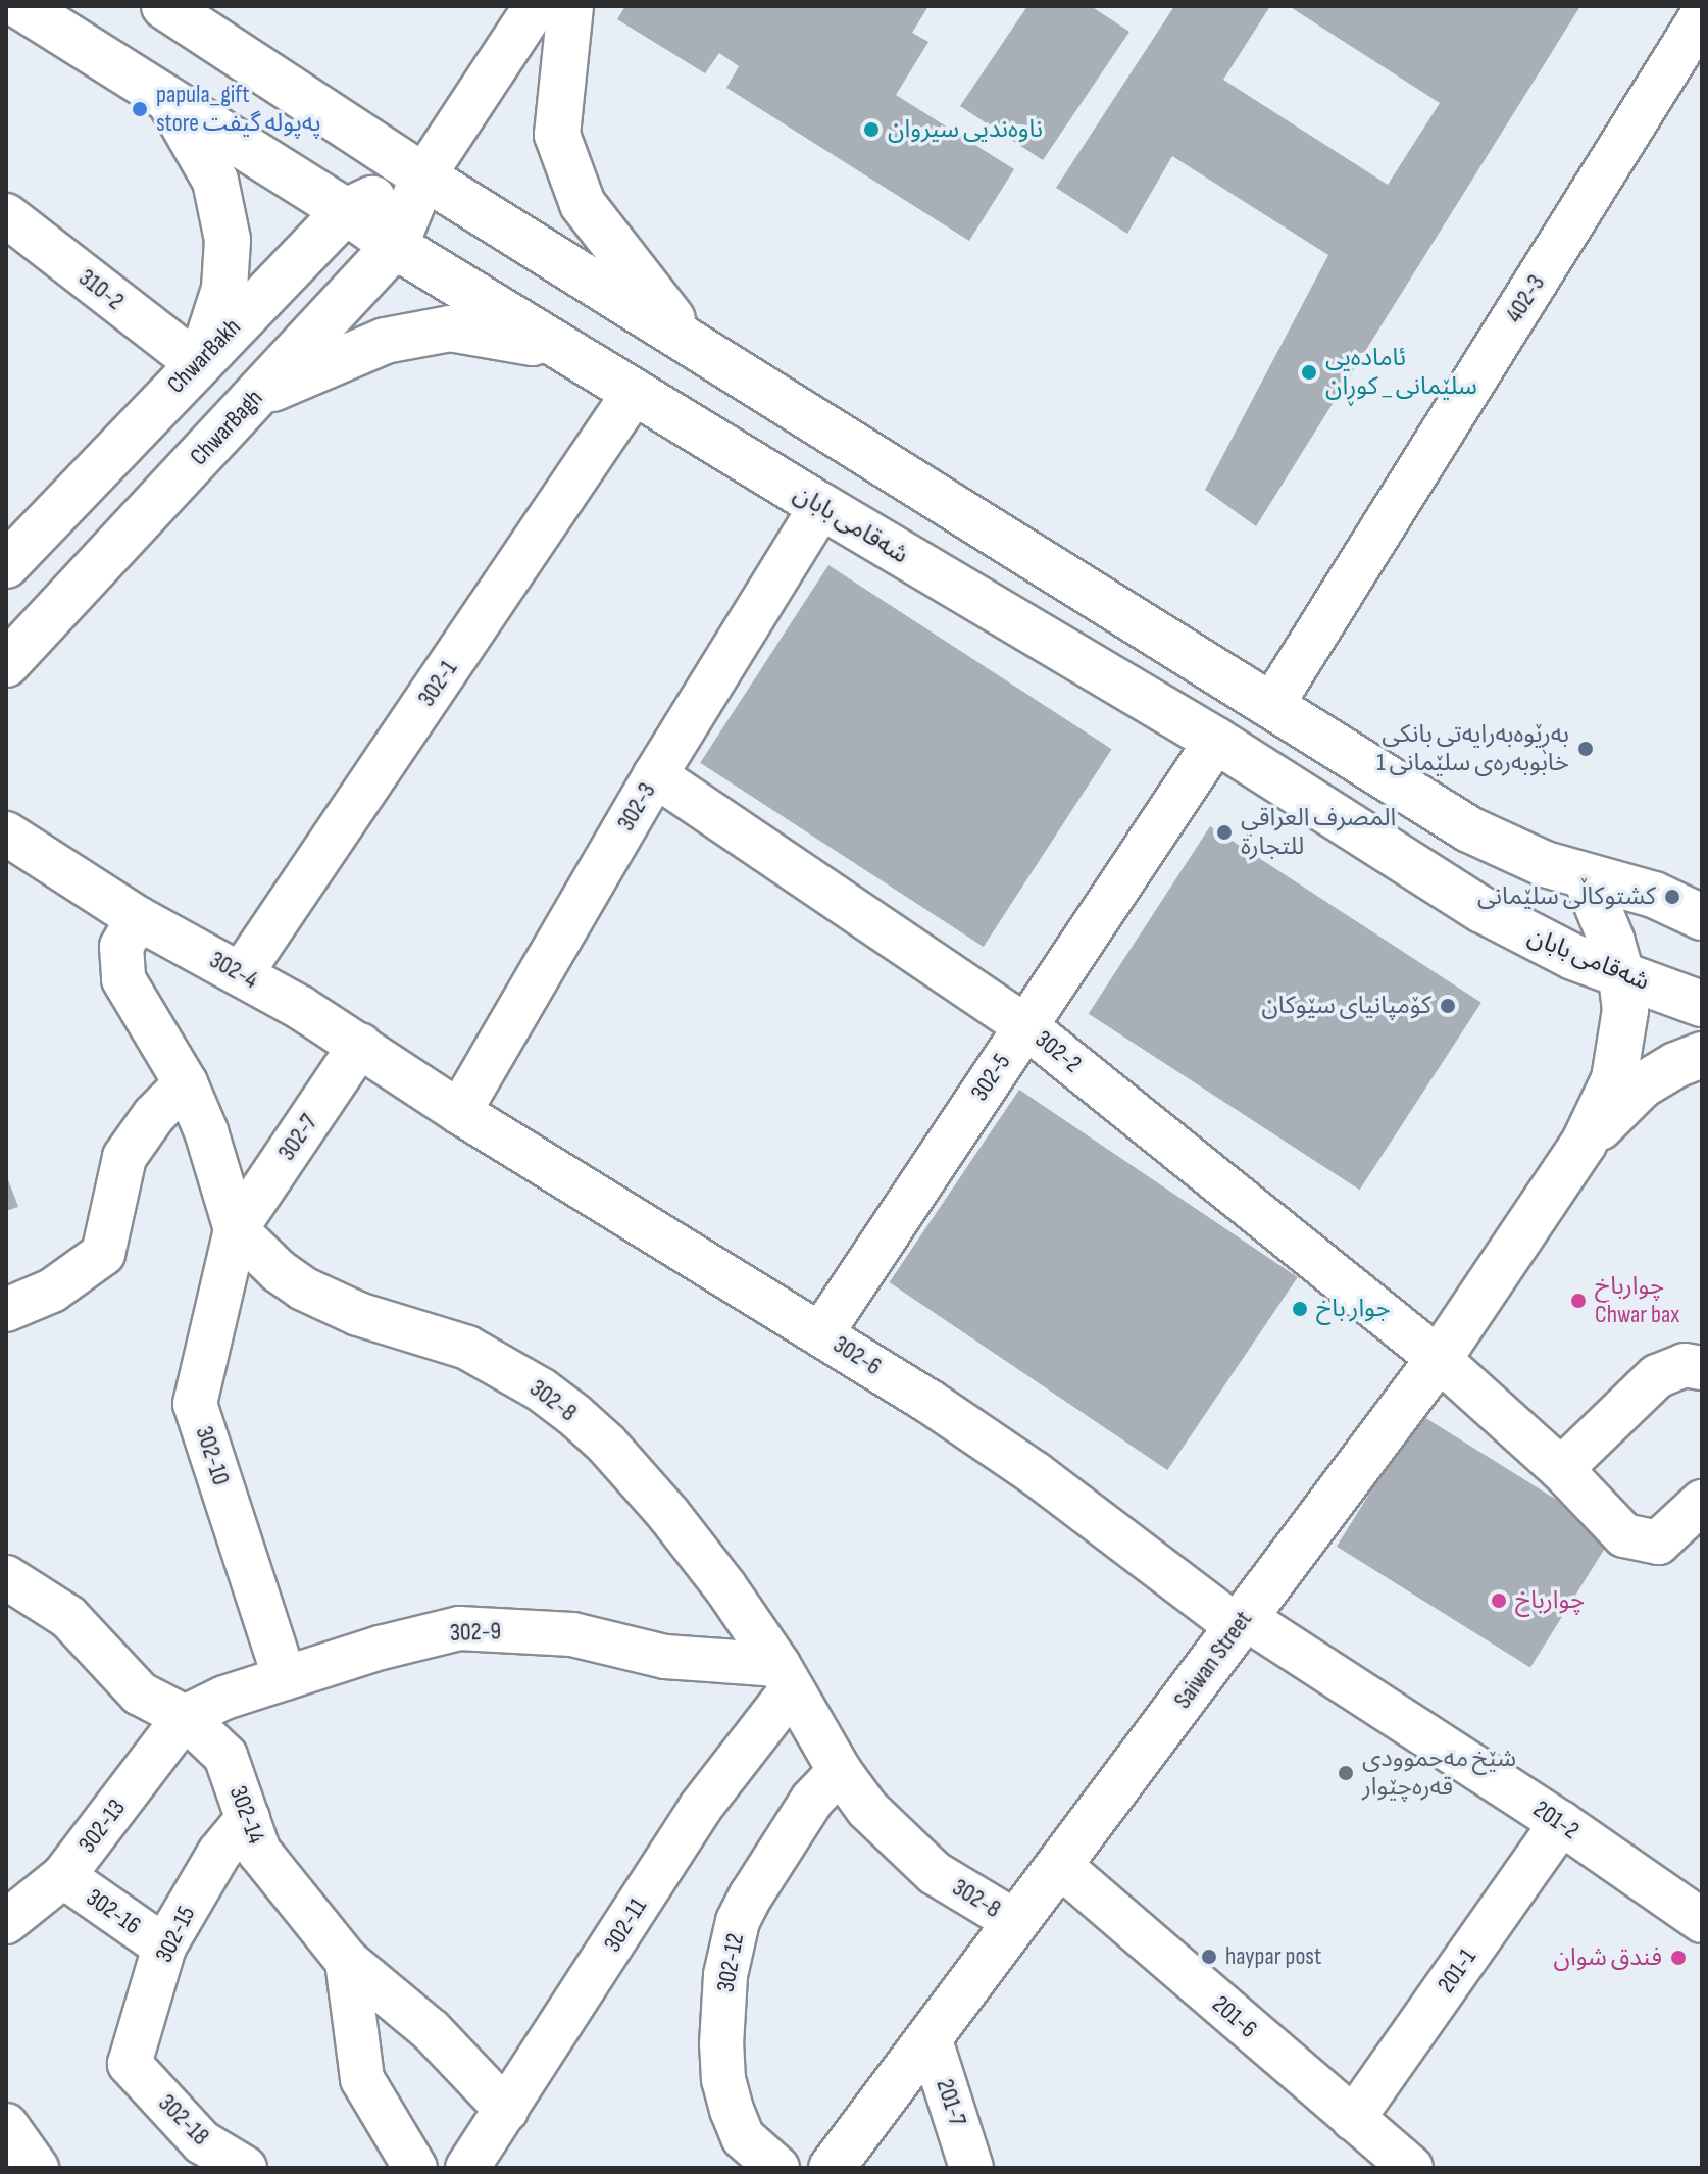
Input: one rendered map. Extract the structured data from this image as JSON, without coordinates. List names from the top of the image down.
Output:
{
  "streets": {
    "main road": [
      "ChwarBakh",
      "ChwarBagh",
      "شەقامی بابان",
      "Saiwan Street"
    ],
    "street": [
      "310-2",
      "402-3",
      "302-1",
      "302-3",
      "302-4",
      "302-2",
      "302-5",
      "302-7",
      "302-6",
      "302-8",
      "302-10",
      "302-9",
      "302-14",
      "201-2",
      "302-13",
      "302-16",
      "302-11",
      "302-15",
      "302-12",
      "201-1",
      "201-6",
      "201-7",
      "302-18"
    ]
  },
  "crossings": [
    ["310-2", "ChwarBakh"],
    ["ChwarBakh", "ChwarBagh"],
    ["ChwarBakh", "شەقامی بابان"],
    ["ChwarBagh", "شەقامی بابان"],
    ["شەقامی بابان", "302-1"],
    ["شەقامی بابان", "302-3"],
    ["شەقامی بابان", "302-5"],
    ["شەقامی بابان", "Saiwan Street"],
    ["302-1", "302-4"],
    ["302-3", "302-4"],
    ["302-3", "302-2"],
    ["302-3", "302-6"],
    ["302-4", "302-7"],
    ["302-4", "302-6"],
    ["302-4", "302-8"],
    ["302-2", "302-5"],
    ["302-2", "Saiwan Street"],
    ["302-5", "302-6"],
    ["302-7", "302-8"],
    ["302-7", "302-10"],
    ["302-6", "Saiwan Street"],
    ["302-6", "201-2"],
    ["302-8", "302-10"],
    ["302-8", "302-9"],
    ["302-8", "Saiwan Street"],
    ["302-8", "302-11"],
    ["302-8", "302-12"],
    ["302-10", "302-9"],
    ["302-9", "302-14"],
    ["302-9", "302-13"],
    ["302-9", "302-11"],
    ["Saiwan Street", "201-2"],
    ["Saiwan Street", "201-6"],
    ["Saiwan Street", "201-7"],
    ["302-14", "302-13"],
    ["302-14", "302-11"],
    ["302-14", "302-15"],
    ["201-2", "201-1"],
    ["302-13", "302-16"],
    ["302-16", "302-15"],
    ["302-15", "302-18"],
    ["201-1", "201-6"]
  ],
  "places": [
    "papula_gift store پەپولە گیفت",
    "ناوەندیی سیروان",
    "ئامادەیی سلێمانی _ کوڕان",
    "بەڕێوەبەرایەتی بانکی خابوبەرەی سلێمانی 1",
    "المصرف العراقي للتجارة",
    "کشتوکاڵی سلێمانی",
    "کۆمپانیای سێوکان",
    "چوارباخ Chwar bax",
    "جوار باخ",
    "چوارباخ",
    "شێخ مەحموودی قەرەچێوار",
    "haypar post",
    "فندق شوان"
  ]
}
